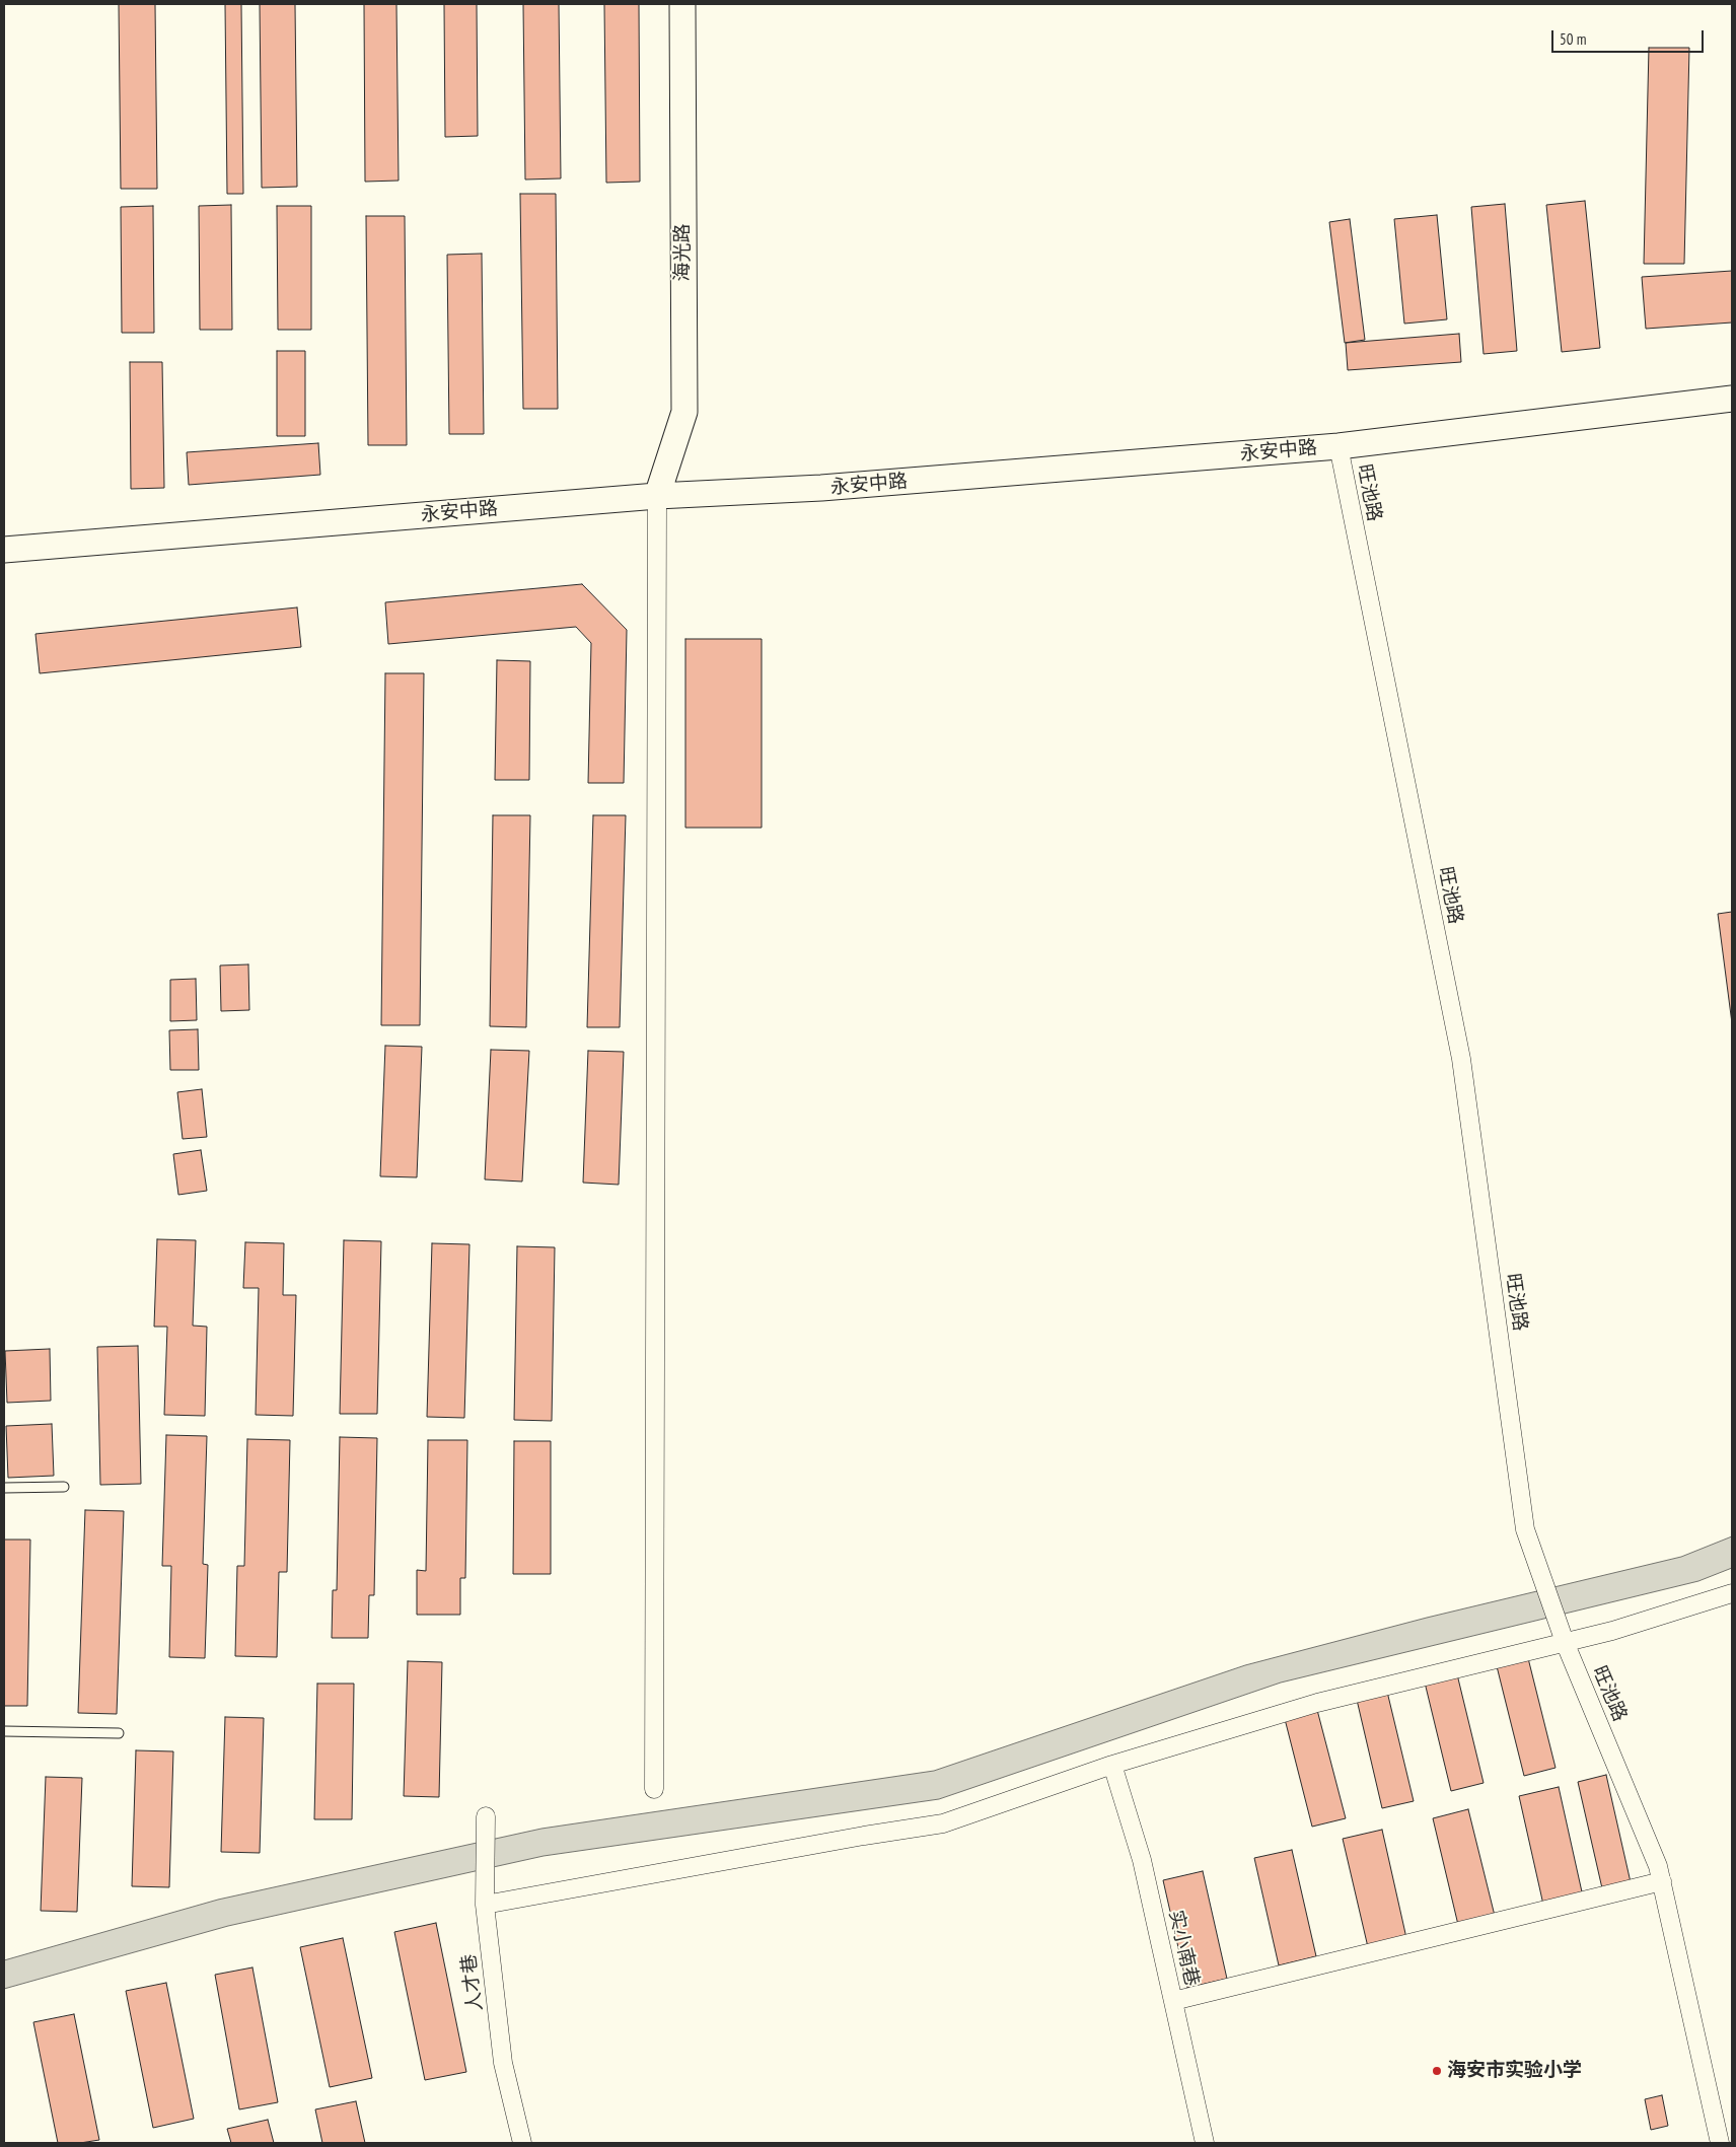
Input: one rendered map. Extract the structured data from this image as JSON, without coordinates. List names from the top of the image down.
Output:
{
  "streets": {
    "street": [
      "海光路",
      "永安中路",
      "旺池路",
      "实小南巷",
      "人才巷"
    ]
  },
  "crossings": [
    ["海光路", "永安中路"],
    ["永安中路", "旺池路"]
  ],
  "places": ["海安市实验小学"],
  "scale_bar": "50 m"
}
